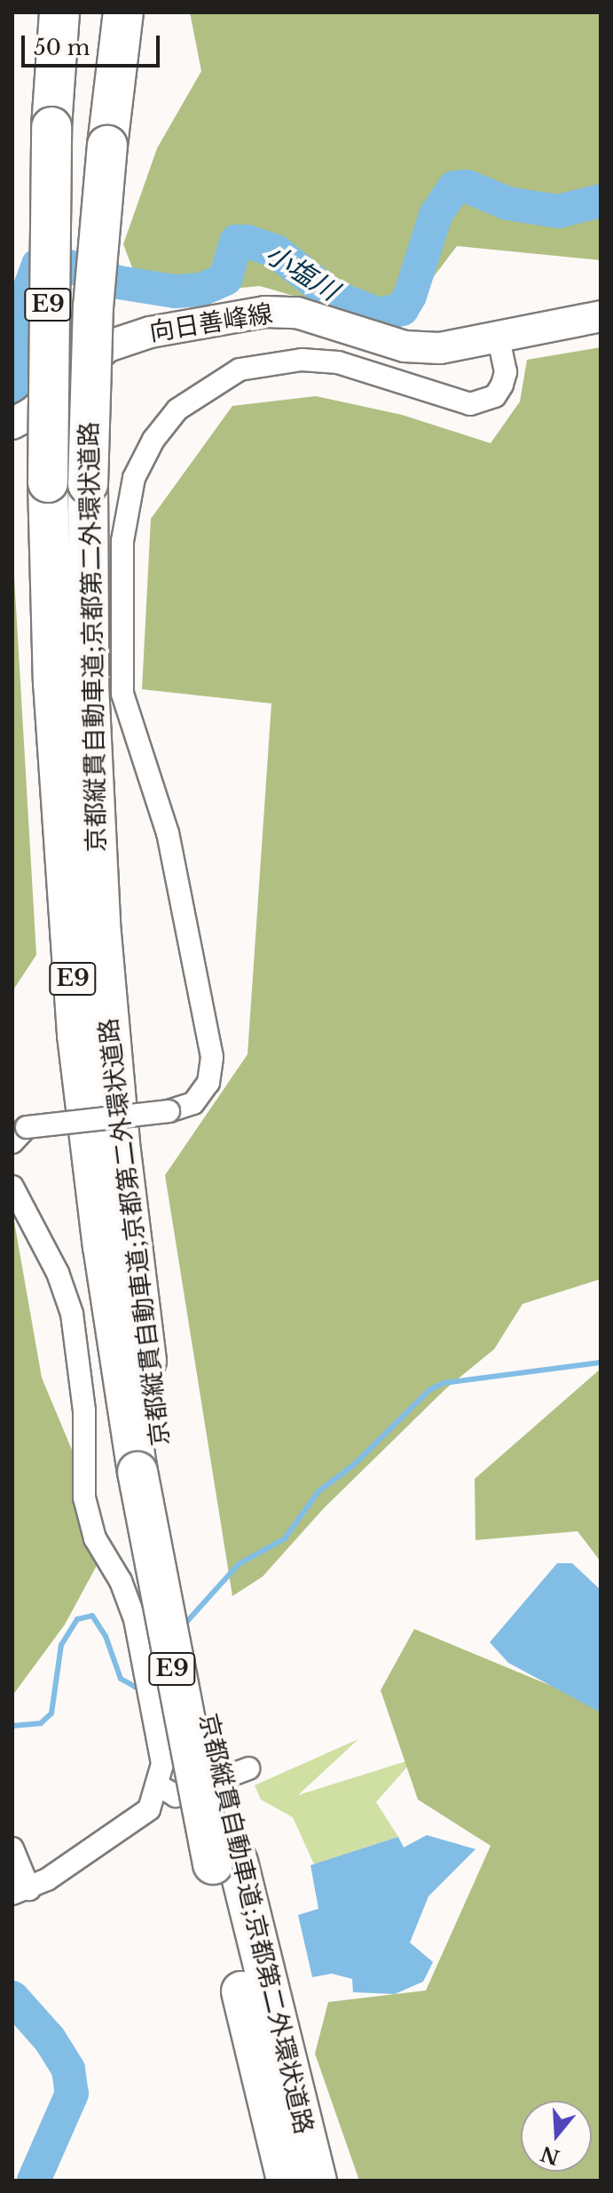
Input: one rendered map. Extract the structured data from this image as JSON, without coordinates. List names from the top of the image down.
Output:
{
  "streets": {
    "highway": ["E9", "京都縦貫自動車道;京都第二外環状道路"],
    "main road": ["向日善峰線"]
  },
  "water": ["小塩川"],
  "scale_bar": "50 m",
  "north": "bottom"
}
